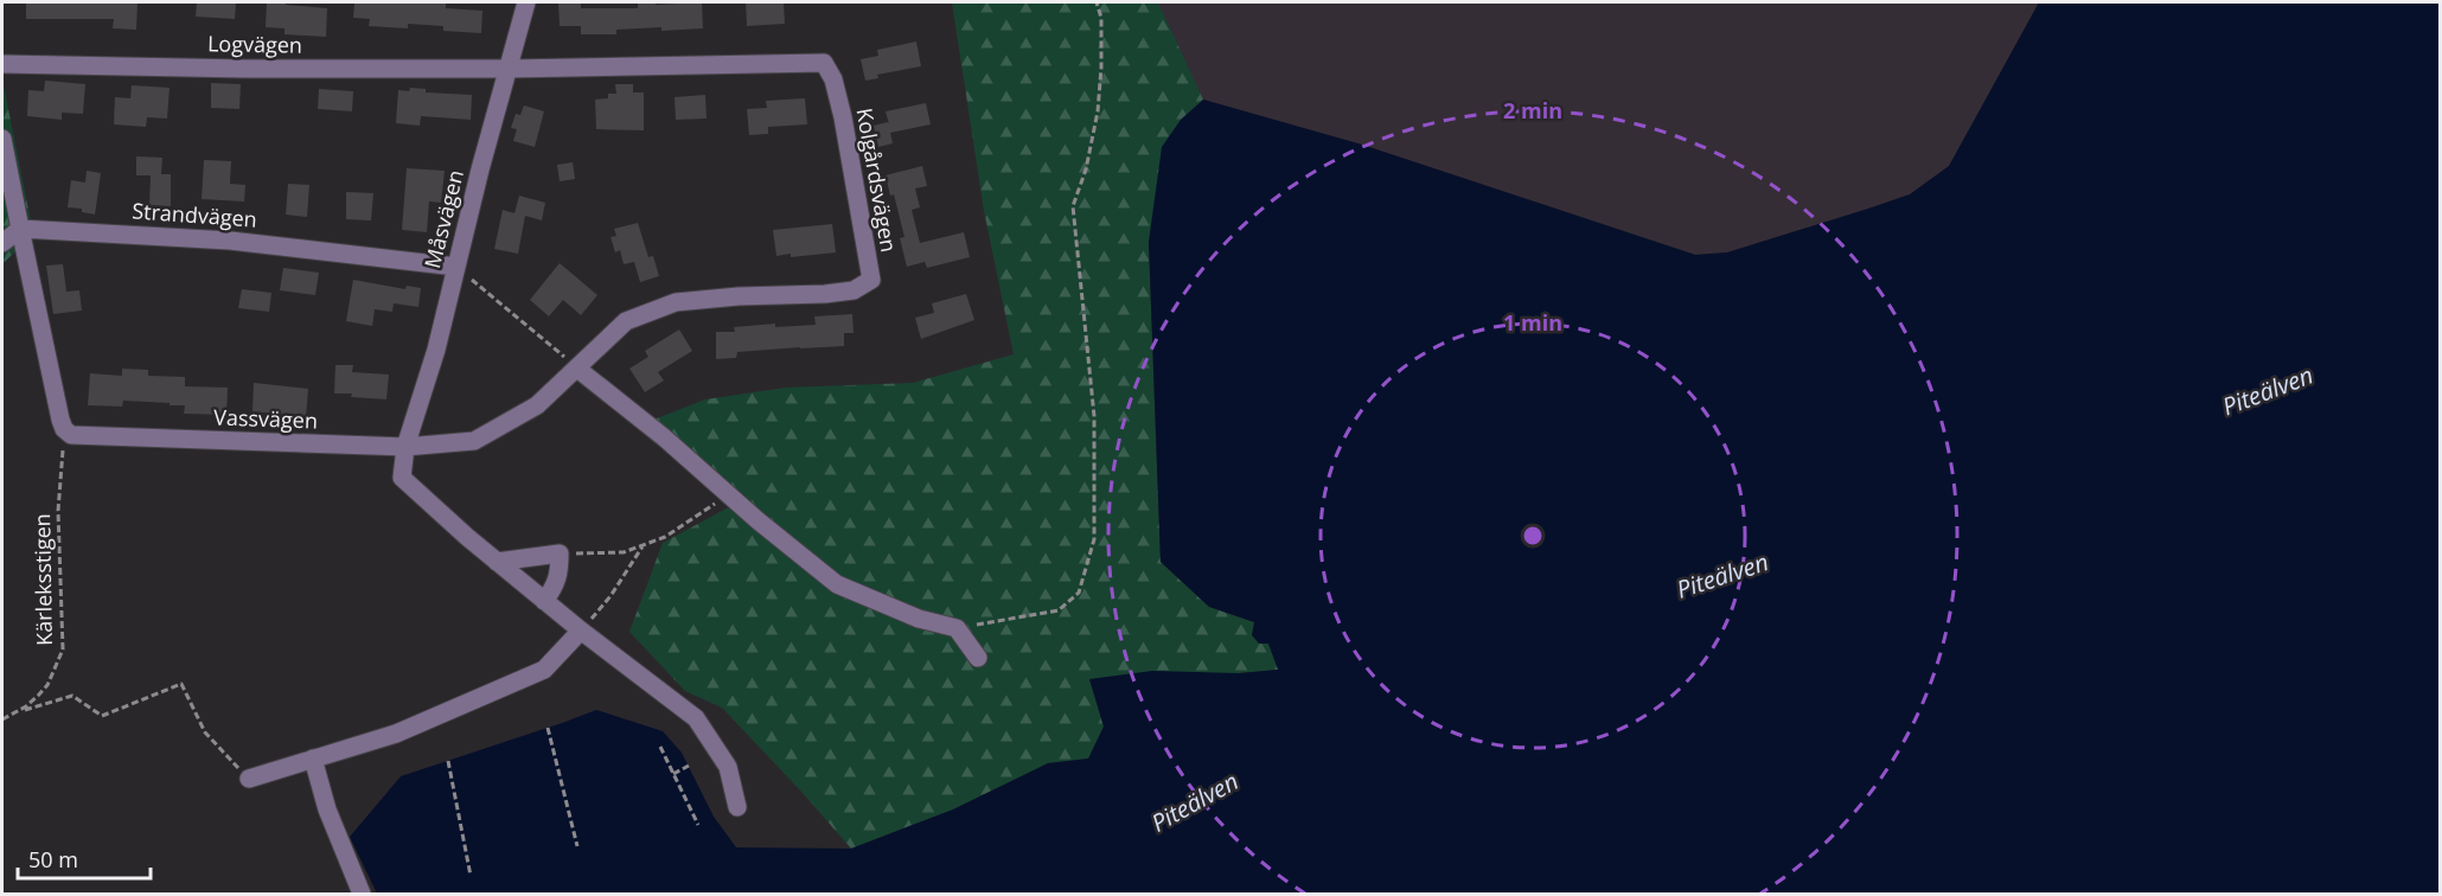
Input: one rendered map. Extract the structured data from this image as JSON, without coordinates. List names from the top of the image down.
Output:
{
  "streets": {
    "street": [
      "Logvägen",
      "Kolgårdsvägen",
      "Strandvägen",
      "Måsvägen",
      "Vassvägen"
    ],
    "path": ["Kärleksstigen"]
  },
  "crossings": [
    ["Logvägen", "Kolgårdsvägen"],
    ["Logvägen", "Måsvägen"],
    ["Kolgårdsvägen", "Måsvägen"],
    ["Kolgårdsvägen", "Vassvägen"],
    ["Strandvägen", "Måsvägen"],
    ["Måsvägen", "Vassvägen"],
    ["Vassvägen", "Kärleksstigen"]
  ],
  "water": ["Piteälven"],
  "scale_bar": "50 m",
  "rings": ["2 min", "1 min"]
}
